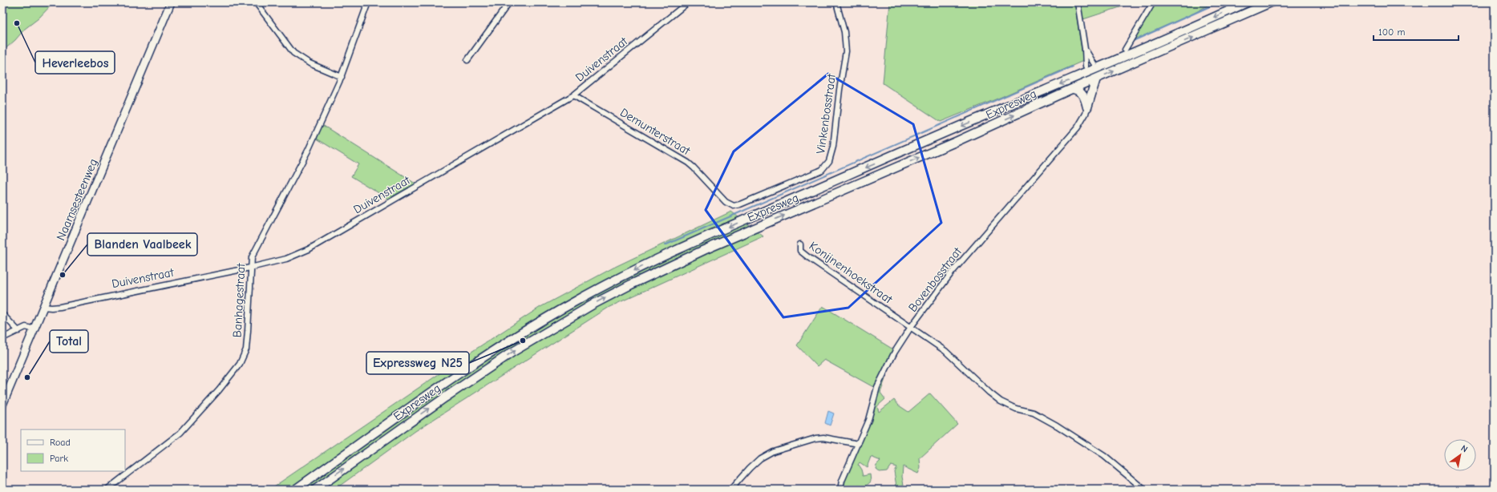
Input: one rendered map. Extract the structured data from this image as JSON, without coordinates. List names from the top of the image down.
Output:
{
  "streets": {
    "highway": ["Expresweg"],
    "main road": ["Naamsesteenweg"],
    "street": [
      "Duivenstraat",
      "Vinkenbosstraat",
      "Demunterstraat",
      "Konijnenhoekstraat",
      "Bovenbosstraat",
      "Banhagestraat"
    ]
  },
  "crossings": [
    ["Duivenstraat", "Demunterstraat"],
    ["Duivenstraat", "Naamsesteenweg"],
    ["Duivenstraat", "Banhagestraat"],
    ["Vinkenbosstraat", "Demunterstraat"],
    ["Konijnenhoekstraat", "Bovenbosstraat"]
  ],
  "places": [
    "Heverleebos",
    "Blanden Vaalbeek",
    "Expressweg N25",
    "Total"
  ],
  "legend": ["Road", "Park"],
  "scale_bar": "100 m",
  "north": "top right"
}
